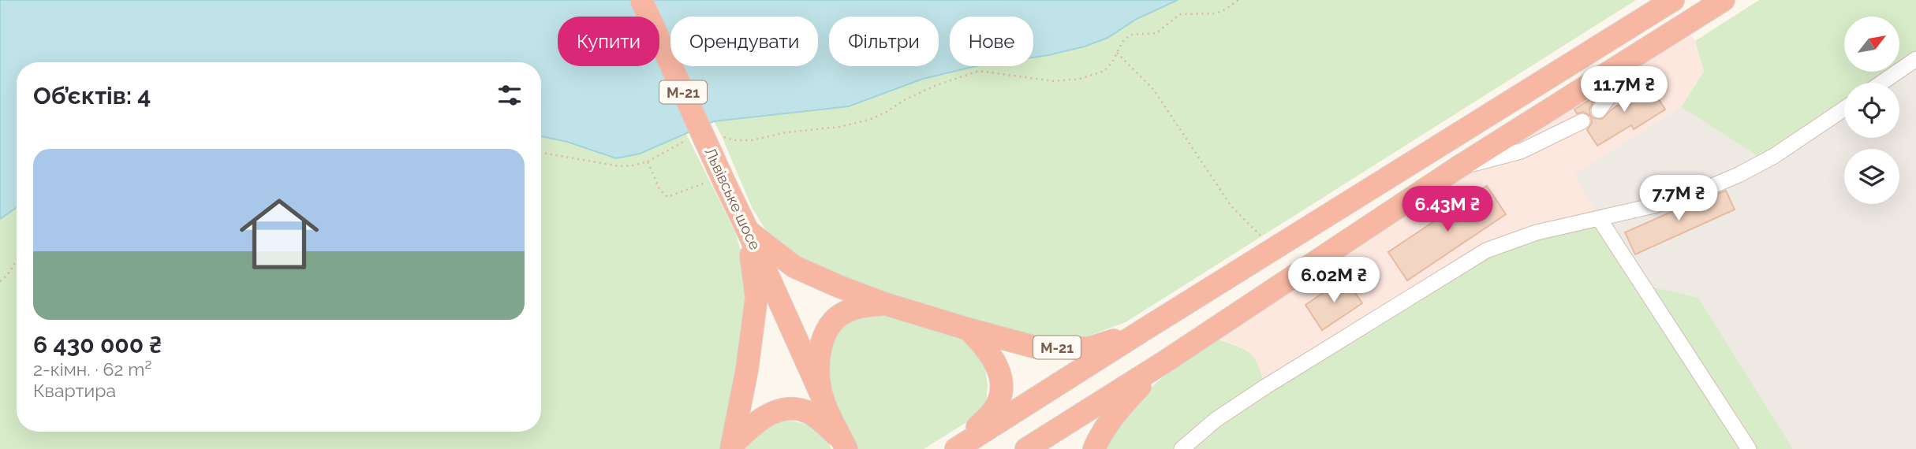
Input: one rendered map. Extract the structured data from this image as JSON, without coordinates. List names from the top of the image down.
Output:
{
  "streets": {
    "highway": ["М-21", "Львівське шосе"]
  },
  "crossings": [
    ["М-21", "Львівське шосе"]
  ],
  "north": "top right",
  "page": {
    "chip": [
      "Купити",
      "Орендувати",
      "Фільтри",
      "Нове"
    ],
    "heading": "Об’єктів: 4",
    "price": [
      "11.7M ₴",
      "7.7M ₴",
      "6.43M ₴",
      "6.02M ₴"
    ],
    "list": [
      {
        "name": "6 430 000 ₴",
        "note": "2-кімн. · 62 m² · Квартира"
      }
    ]
  }
}
